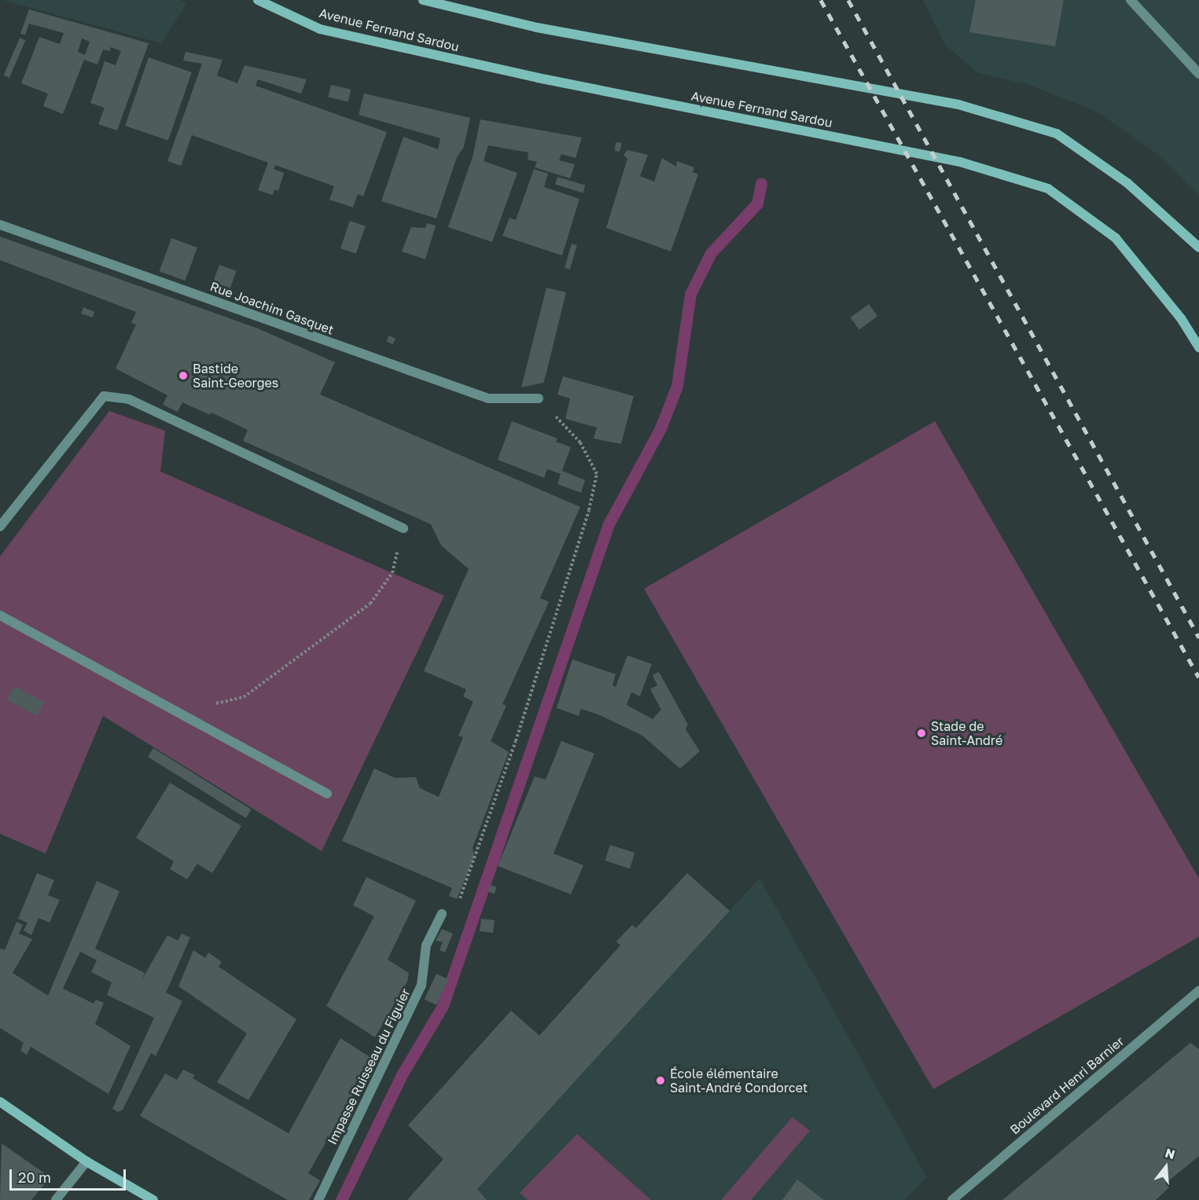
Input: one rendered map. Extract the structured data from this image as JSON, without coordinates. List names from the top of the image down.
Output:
{
  "streets": {
    "main road": ["Avenue Fernand Sardou"],
    "street": ["Rue Joachim Gasquet", "Impasse Ruisseau du Figuier", "Boulevard Henri Barnier"]
  },
  "places": ["Bastide Saint-Georges", "Stade de Saint-André", "École élémentaire Saint-André Condorcet"],
  "scale_bar": "20 m",
  "north": "top"
}
